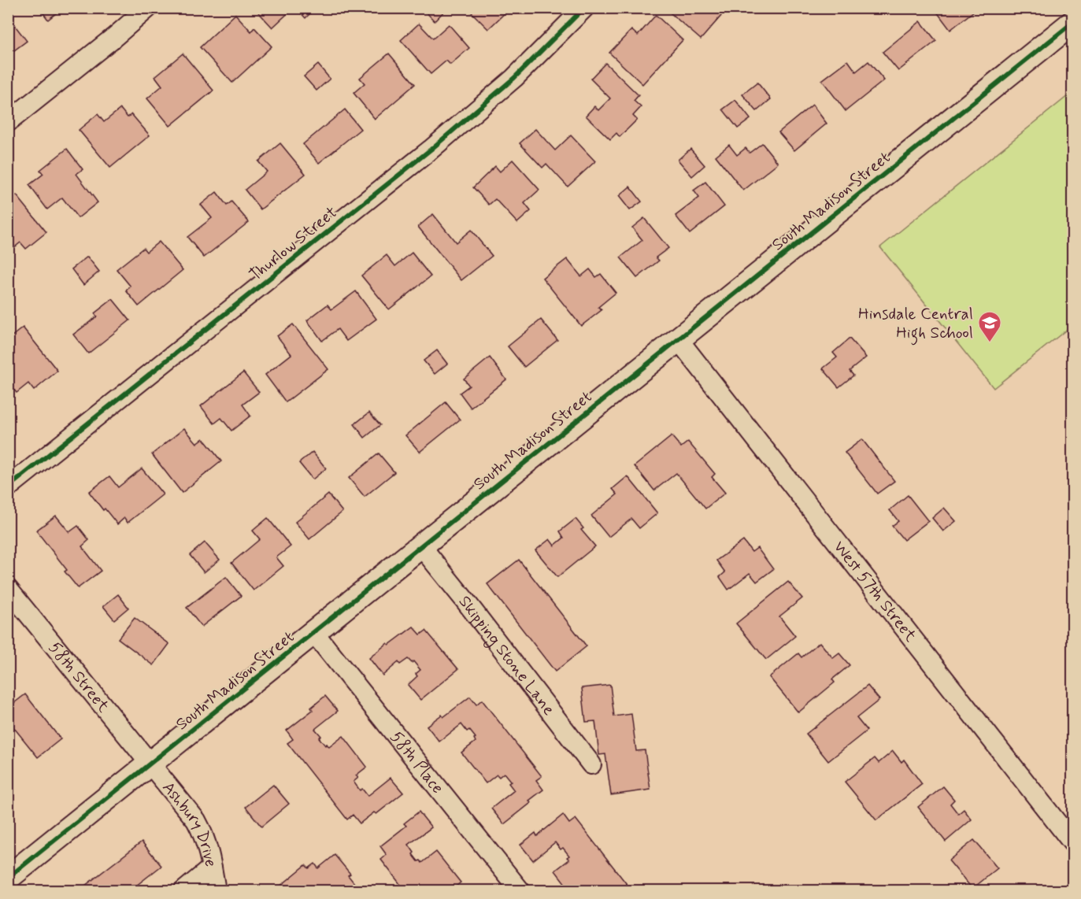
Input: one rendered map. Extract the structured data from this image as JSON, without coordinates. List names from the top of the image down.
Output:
{
  "streets": {
    "street": [
      "South Madison Street",
      "Thurlow Street",
      "West 57th Street",
      "Skipping Stone Lane",
      "58th Street",
      "58th Place",
      "Ashbury Drive"
    ]
  },
  "crossings": [
    ["South Madison Street", "West 57th Street"],
    ["South Madison Street", "Skipping Stone Lane"],
    ["South Madison Street", "58th Street"],
    ["South Madison Street", "58th Place"],
    ["South Madison Street", "Ashbury Drive"],
    ["58th Street", "Ashbury Drive"]
  ],
  "places": {
    "school or university": ["Hinsdale Central High School"]
  }
}
